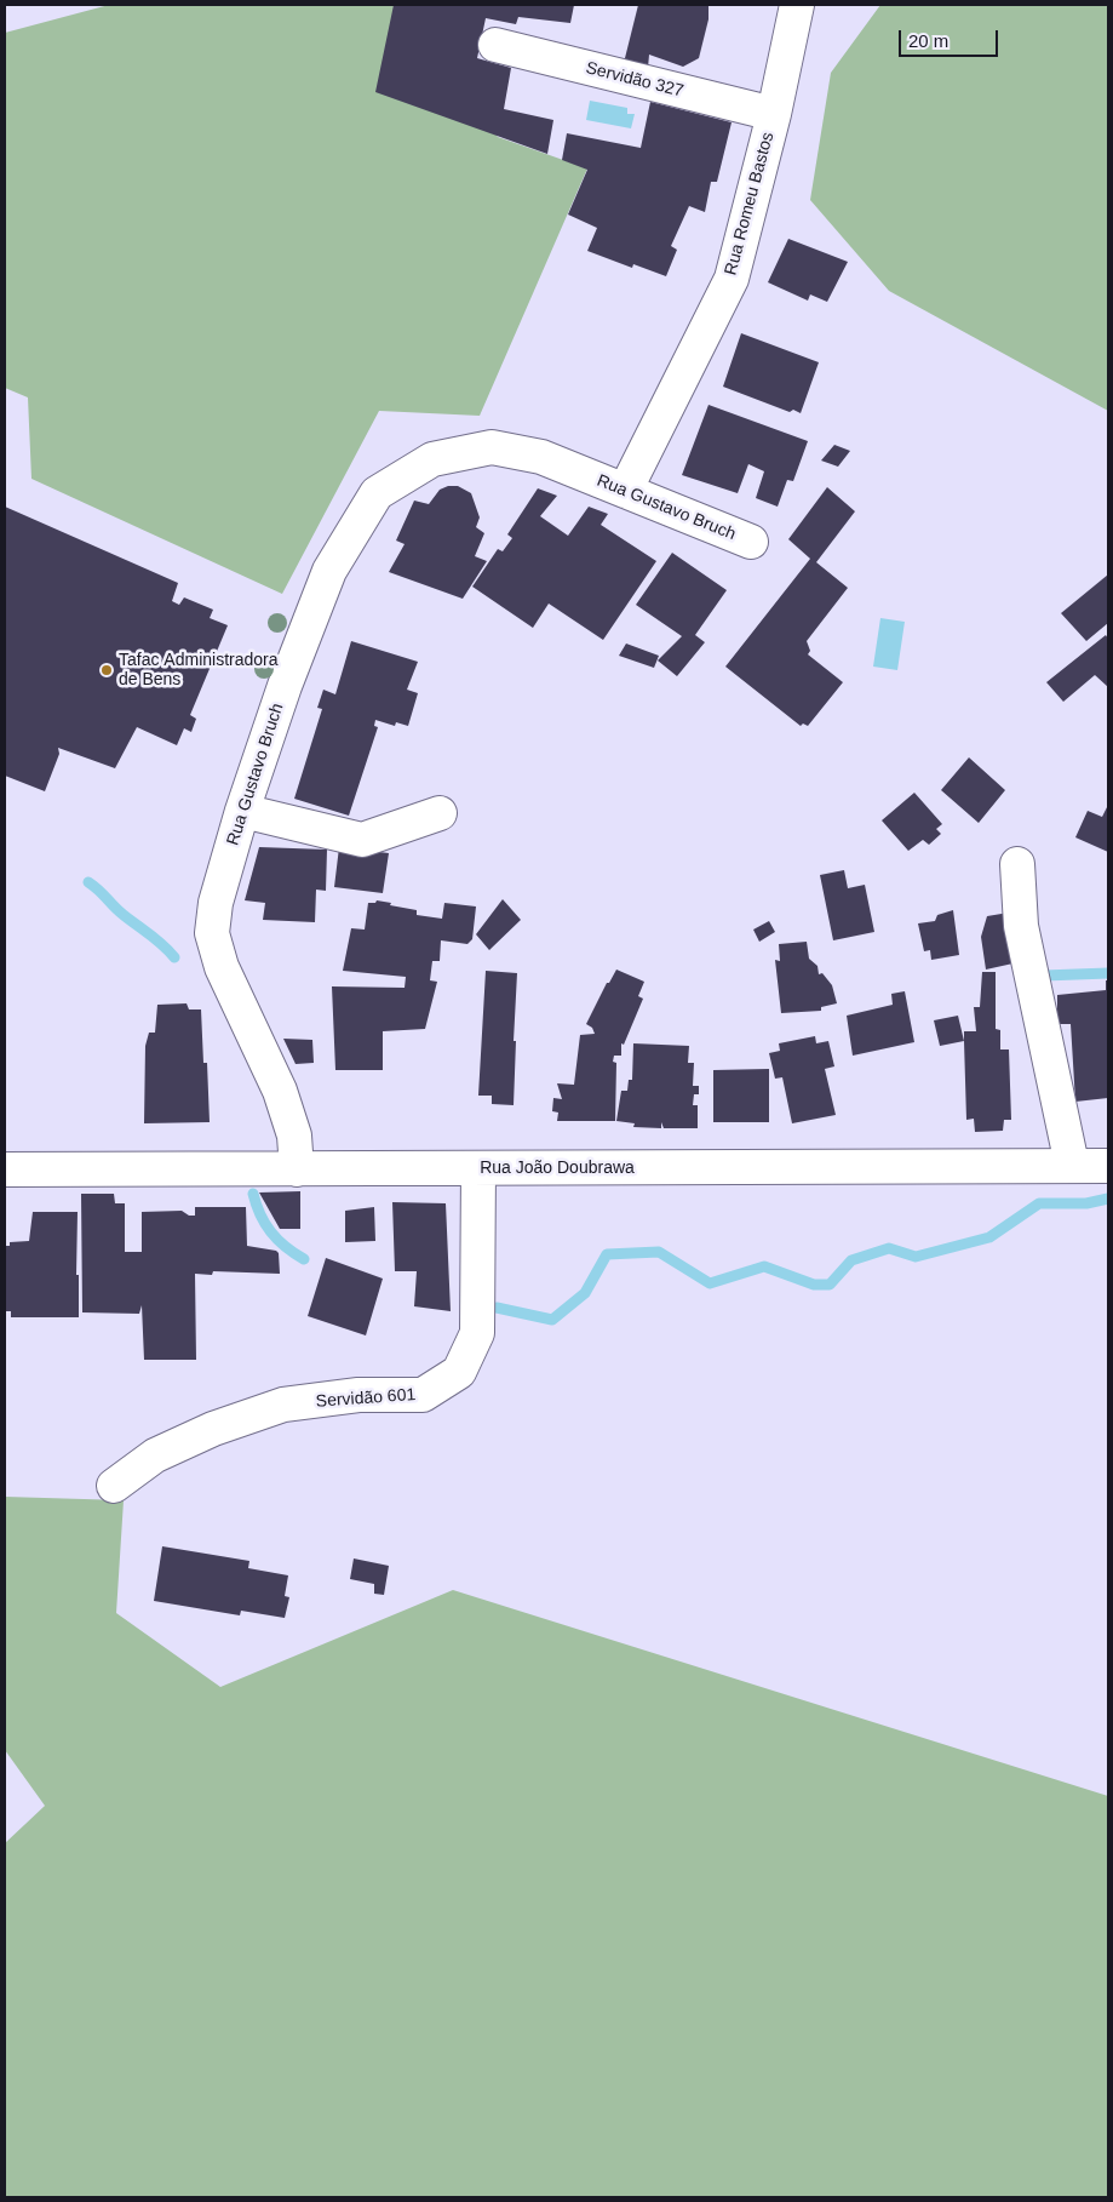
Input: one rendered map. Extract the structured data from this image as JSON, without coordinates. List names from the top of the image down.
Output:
{
  "streets": {
    "street": [
      "Servidão 327",
      "Rua Romeu Bastos",
      "Rua Gustavo Bruch",
      "Rua João Doubrawa",
      "Servidão 601"
    ]
  },
  "crossings": [
    ["Servidão 327", "Rua Romeu Bastos"],
    ["Rua Romeu Bastos", "Rua Gustavo Bruch"],
    ["Rua Gustavo Bruch", "Rua João Doubrawa"],
    ["Rua João Doubrawa", "Servidão 601"]
  ],
  "places": ["Tafac Administradora de Bens"],
  "scale_bar": "20 m"
}
